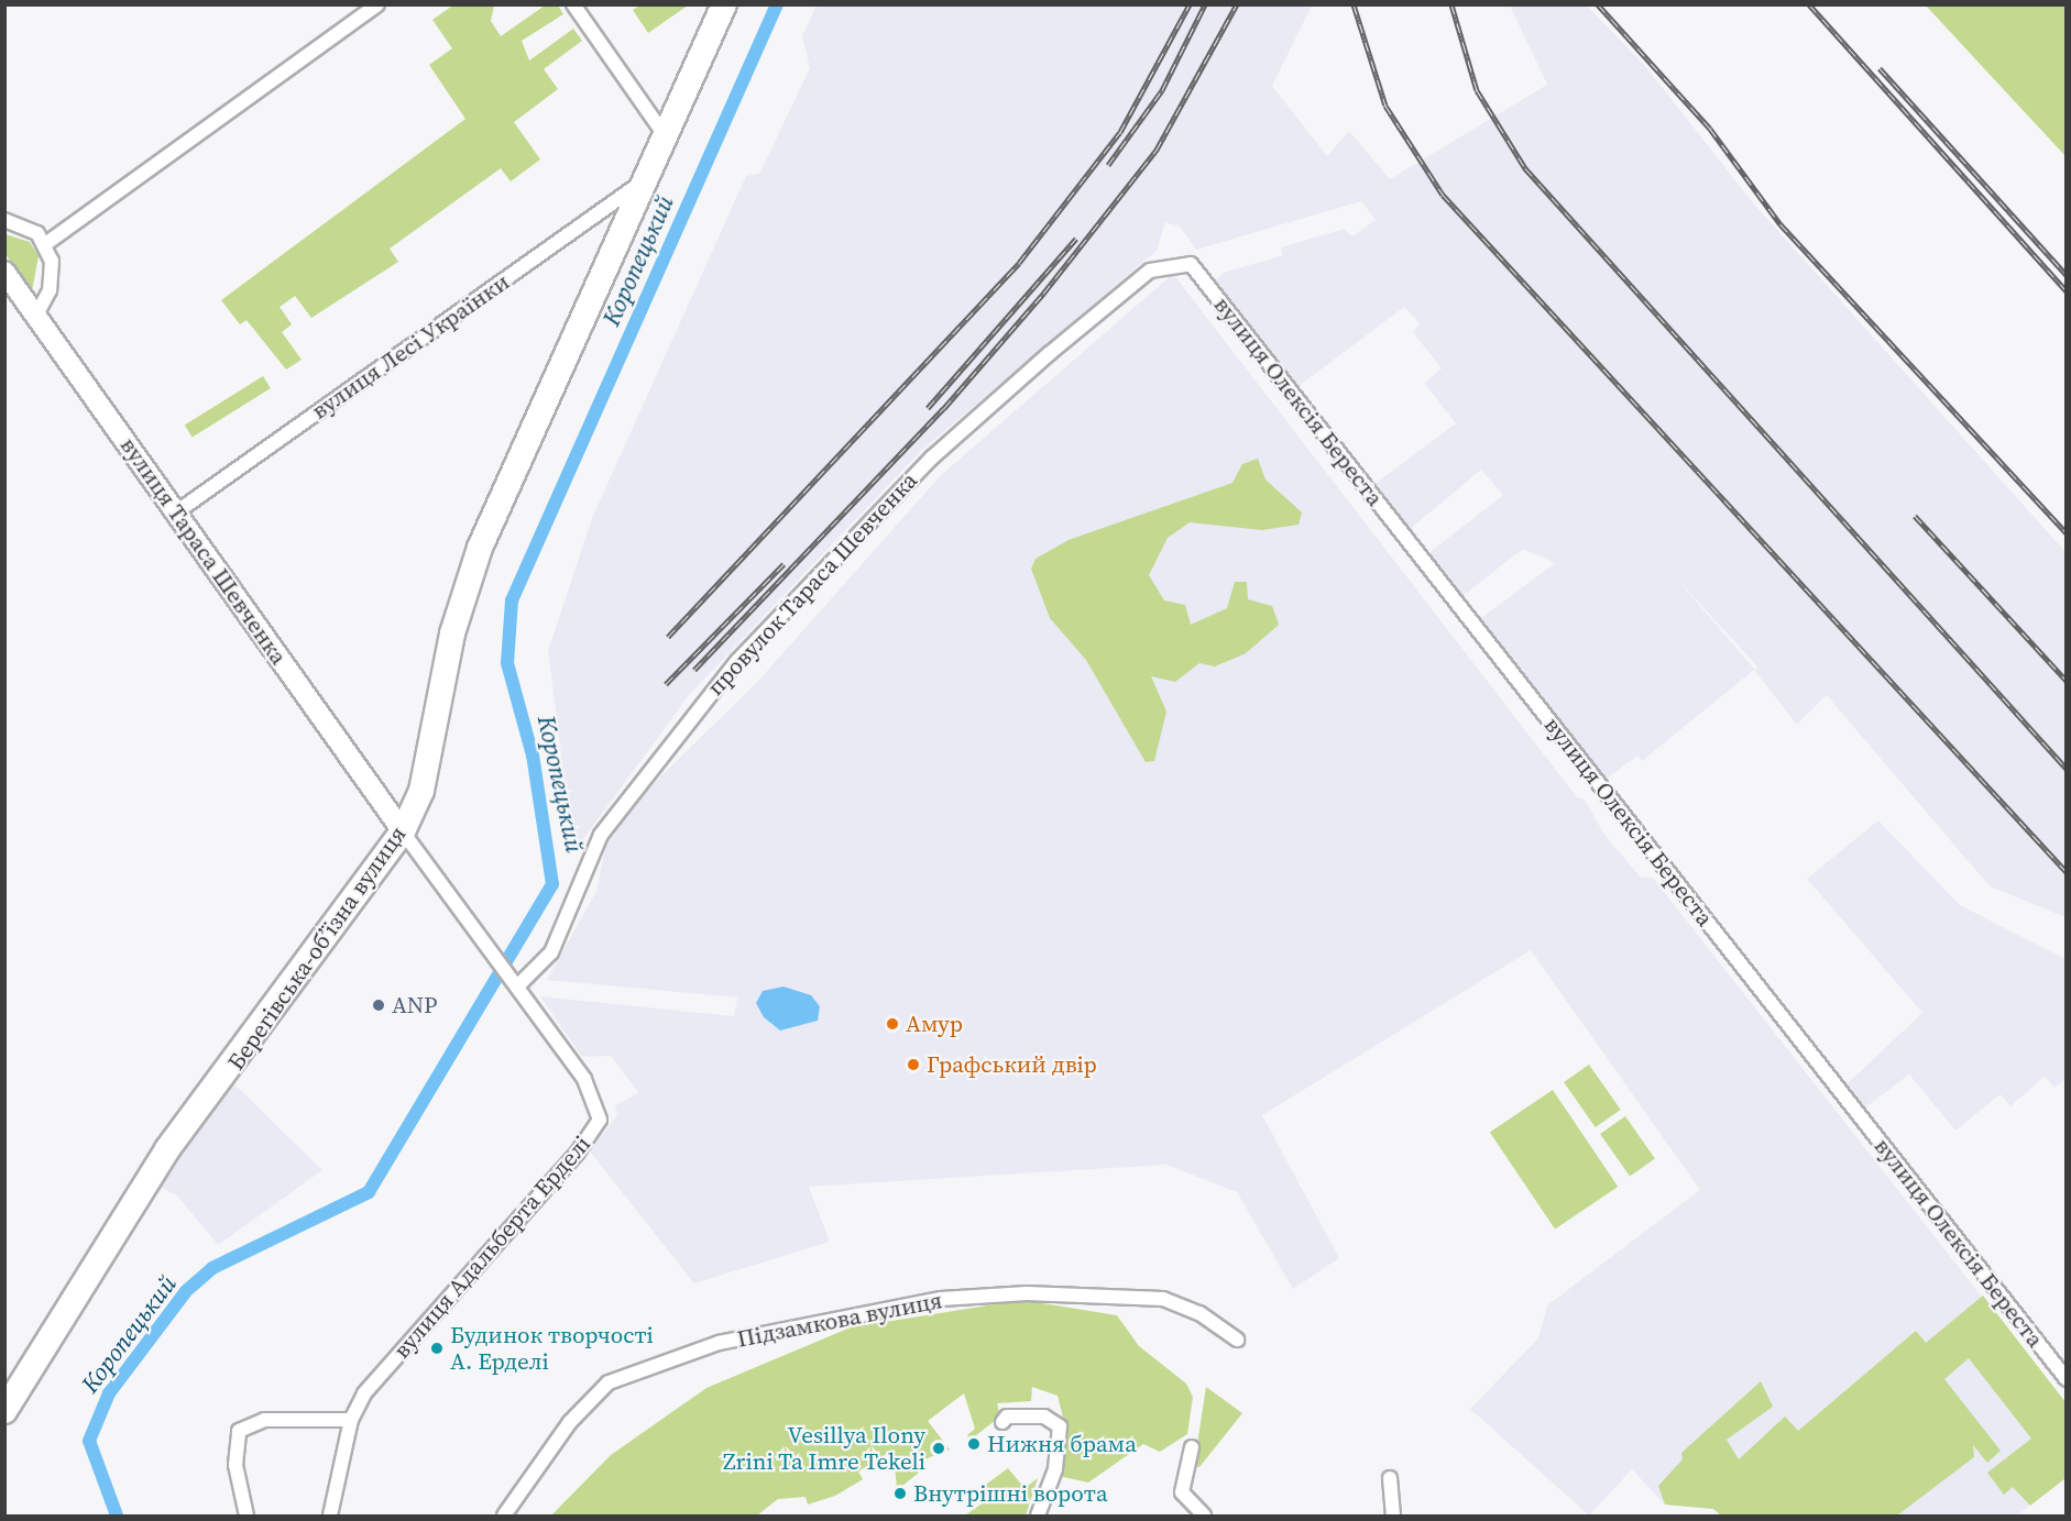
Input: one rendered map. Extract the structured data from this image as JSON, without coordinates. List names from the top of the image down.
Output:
{
  "streets": {
    "highway": ["Берегівська-обʼїзна вулиця"],
    "street": [
      "вулиця Лесі Українки",
      "вулиця Олексія Береста",
      "вулиця Тараса Шевченка",
      "провулок Тараса Шевченка",
      "вулиця Адальберта Ерделі",
      "Підзамкова вулиця"
    ]
  },
  "crossings": [
    ["вулиця Лесі Українки", "вулиця Тараса Шевченка"],
    ["вулиця Лесі Українки", "Берегівська-обʼїзна вулиця"],
    ["вулиця Олексія Береста", "провулок Тараса Шевченка"],
    ["вулиця Тараса Шевченка", "Берегівська-обʼїзна вулиця"],
    ["вулиця Тараса Шевченка", "вулиця Адальберта Ерделі"],
    ["провулок Тараса Шевченка", "вулиця Адальберта Ерделі"],
    ["Берегівська-обʼїзна вулиця", "вулиця Адальберта Ерделі"]
  ],
  "water": ["Коропецький"],
  "places": [
    "ANP",
    "Амур",
    "Графський двір",
    "Будинок творчості А. Ерделі",
    "Нижня брама",
    "Vesillya Ilony Zrini Ta Imre Tekeli",
    "Внутрішні ворота"
  ]
}
